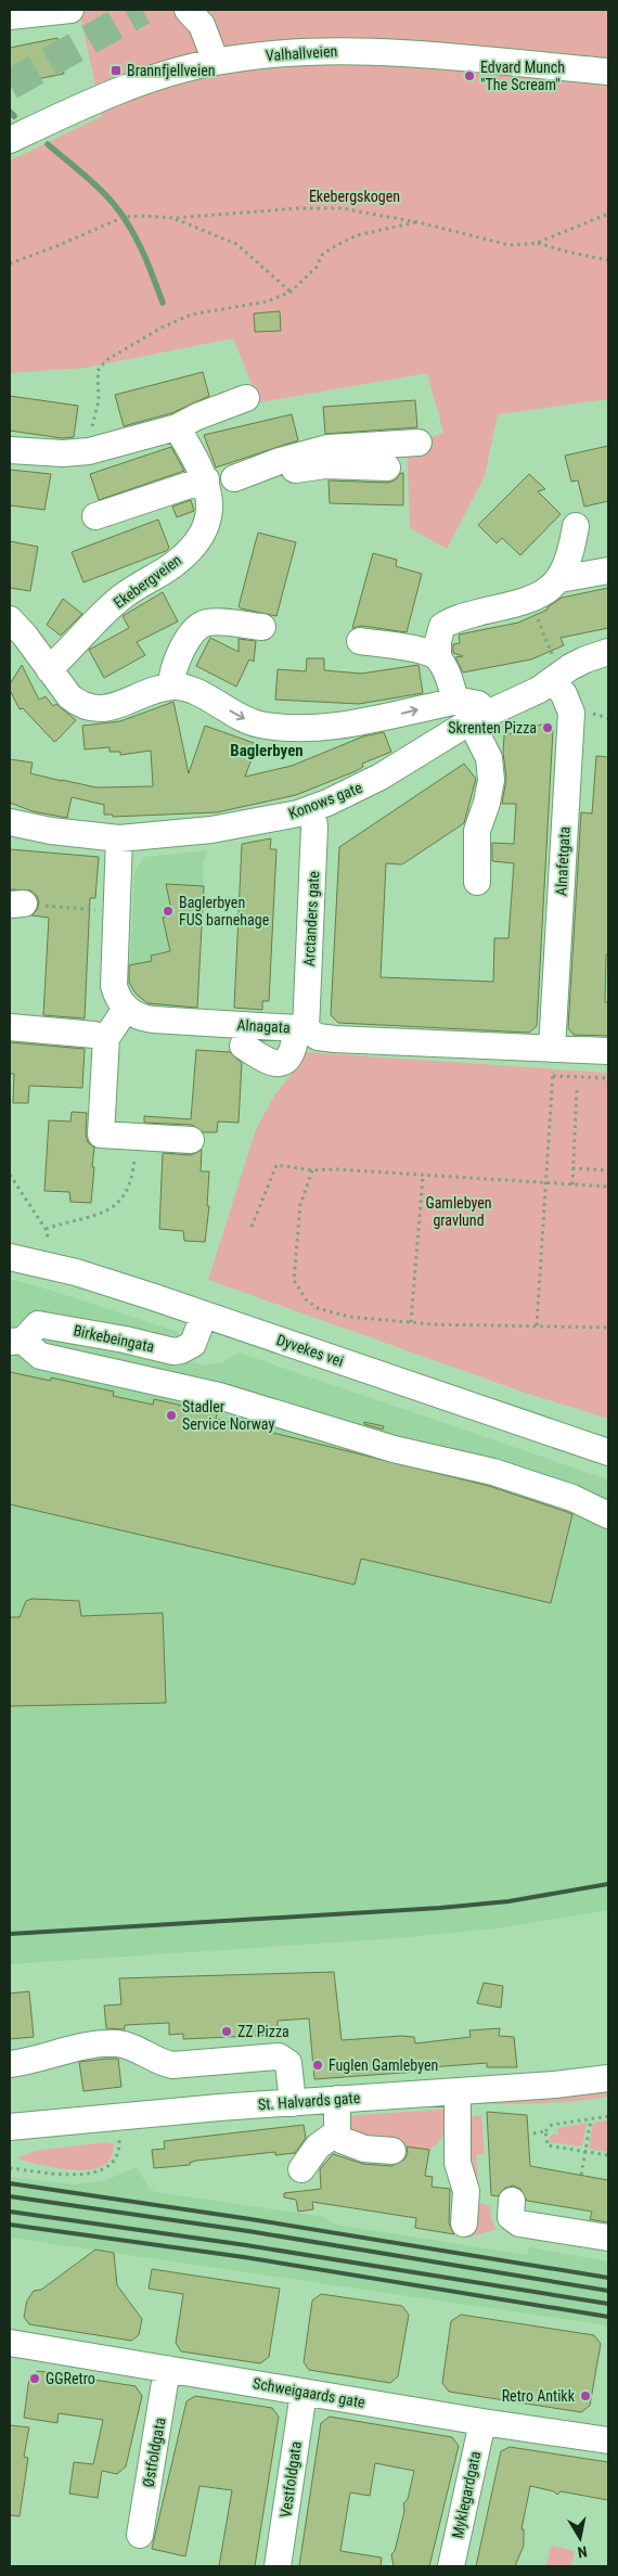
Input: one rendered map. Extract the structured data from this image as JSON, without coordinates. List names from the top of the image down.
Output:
{
  "streets": {
    "street": [
      "Valhallveien",
      "Ekebergveien",
      "Konows gate",
      "Alnafetgata",
      "Arctanders gate",
      "Alnagata",
      "Birkebeingata",
      "Dyvekes vei",
      "St. Halvards gate",
      "Schweigaards gate",
      "Østfoldgata",
      "Vestfoldgata",
      "Myklegardgata"
    ]
  },
  "crossings": [
    ["Konows gate", "Alnafetgata"],
    ["Konows gate", "Arctanders gate"],
    ["Alnafetgata", "Alnagata"],
    ["Arctanders gate", "Alnagata"],
    ["Birkebeingata", "Dyvekes vei"],
    ["Schweigaards gate", "Østfoldgata"],
    ["Schweigaards gate", "Vestfoldgata"],
    ["Schweigaards gate", "Myklegardgata"]
  ],
  "districts": ["Baglerbyen"],
  "parks": ["Ekebergskogen", "Gamlebyen gravlund"],
  "places": {
    "transit": ["Brannfjellveien"],
    "other": [
      "Edvard Munch \"The Scream\"",
      "Skrenten Pizza",
      "Baglerbyen FUS barnehage",
      "Stadler Service Norway",
      "ZZ Pizza",
      "Fuglen Gamlebyen",
      "GGRetro",
      "Retro Antikk"
    ]
  },
  "north": "bottom"
}
